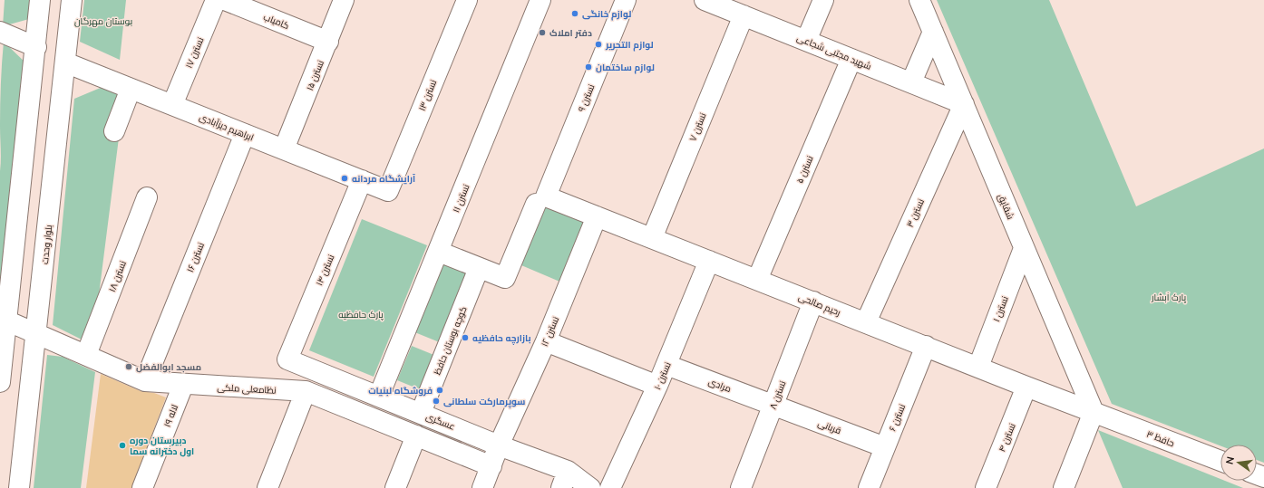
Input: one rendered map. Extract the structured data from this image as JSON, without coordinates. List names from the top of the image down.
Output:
{
  "streets": {
    "street": [
      "کامیاب",
      "شهید مجتبی شجاعی",
      "نسترن ۱۷",
      "نسترن ۱۵",
      "نسترن ۱۳",
      "نسترن ۹",
      "ابراهیم دیزآبادی",
      "نسترن ۷",
      "نسترن ۵",
      "نسترن ۱۱",
      "شقایق",
      "نسترن ۳",
      "بلوار وحدت",
      "نسترن ۱۶",
      "نسترن ۱۴",
      "نسترن ۱۸",
      "رحیم صالحی",
      "نسترن ۱",
      "نسترن ۱۲",
      "کوچه بوستان حافظ",
      "نسترن ۱۰",
      "مرادی",
      "نظامعلی ملکی",
      "نسترن ۸",
      "لاله ۱۹",
      "نسترن ۶",
      "عسگری",
      "قربانی",
      "نسترن ۴",
      "حافظ ۳"
    ]
  },
  "crossings": [
    ["کامیاب", "نسترن ۱۵"],
    ["شهید مجتبی شجاعی", "نسترن ۷"],
    ["شهید مجتبی شجاعی", "نسترن ۵"],
    ["شهید مجتبی شجاعی", "شقایق"],
    ["شهید مجتبی شجاعی", "نسترن ۳"],
    ["نسترن ۱۷", "ابراهیم دیزآبادی"],
    ["نسترن ۱۵", "ابراهیم دیزآبادی"],
    ["نسترن ۱۳", "ابراهیم دیزآبادی"],
    ["نسترن ۹", "رحیم صالحی"],
    ["نسترن ۹", "کوچه بوستان حافظ"],
    ["ابراهیم دیزآبادی", "بلوار وحدت"],
    ["ابراهیم دیزآبادی", "نسترن ۱۶"],
    ["ابراهیم دیزآبادی", "نسترن ۱۴"],
    ["نسترن ۷", "رحیم صالحی"],
    ["نسترن ۵", "رحیم صالحی"],
    ["نسترن ۱۱", "عسگری"],
    ["شقایق", "نسترن ۳"],
    ["شقایق", "رحیم صالحی"],
    ["شقایق", "حافظ ۳"],
    ["نسترن ۳", "رحیم صالحی"],
    ["بلوار وحدت", "نظامعلی ملکی"],
    ["نسترن ۱۶", "نظامعلی ملکی"],
    ["نسترن ۱۴", "عسگری"],
    ["نسترن ۱۸", "نظامعلی ملکی"],
    ["رحیم صالحی", "نسترن ۱"],
    ["رحیم صالحی", "نسترن ۱۲"],
    ["رحیم صالحی", "نسترن ۱۰"],
    ["رحیم صالحی", "نسترن ۸"],
    ["رحیم صالحی", "نسترن ۶"],
    ["رحیم صالحی", "نسترن ۴"],
    ["رحیم صالحی", "حافظ ۳"],
    ["نسترن ۱۲", "نظامعلی ملکی"],
    ["نسترن ۱۲", "عسگری"],
    ["کوچه بوستان حافظ", "عسگری"],
    ["نسترن ۱۰", "مرادی"],
    ["مرادی", "نسترن ۸"],
    ["مرادی", "قربانی"],
    ["نظامعلی ملکی", "لاله ۱۹"],
    ["نسترن ۸", "قربانی"],
    ["نسترن ۶", "قربانی"]
  ],
  "parks": ["بوستان مهرگان", "پارک آبشار", "پارک حافظیه"],
  "places": [
    "لوازم خانگی",
    "دفتر املاک",
    "لوازم التحریر",
    "لوازم ساختمان",
    "آرایشگاه مردانه",
    "بازارچه حافظیه",
    "مسجد ابوالفضل",
    "فروشگاه لبنیات",
    "سوپرمارکت سلطانی",
    "دبیرستان دوره اول دخترانه سما"
  ],
  "north": "left"
}
